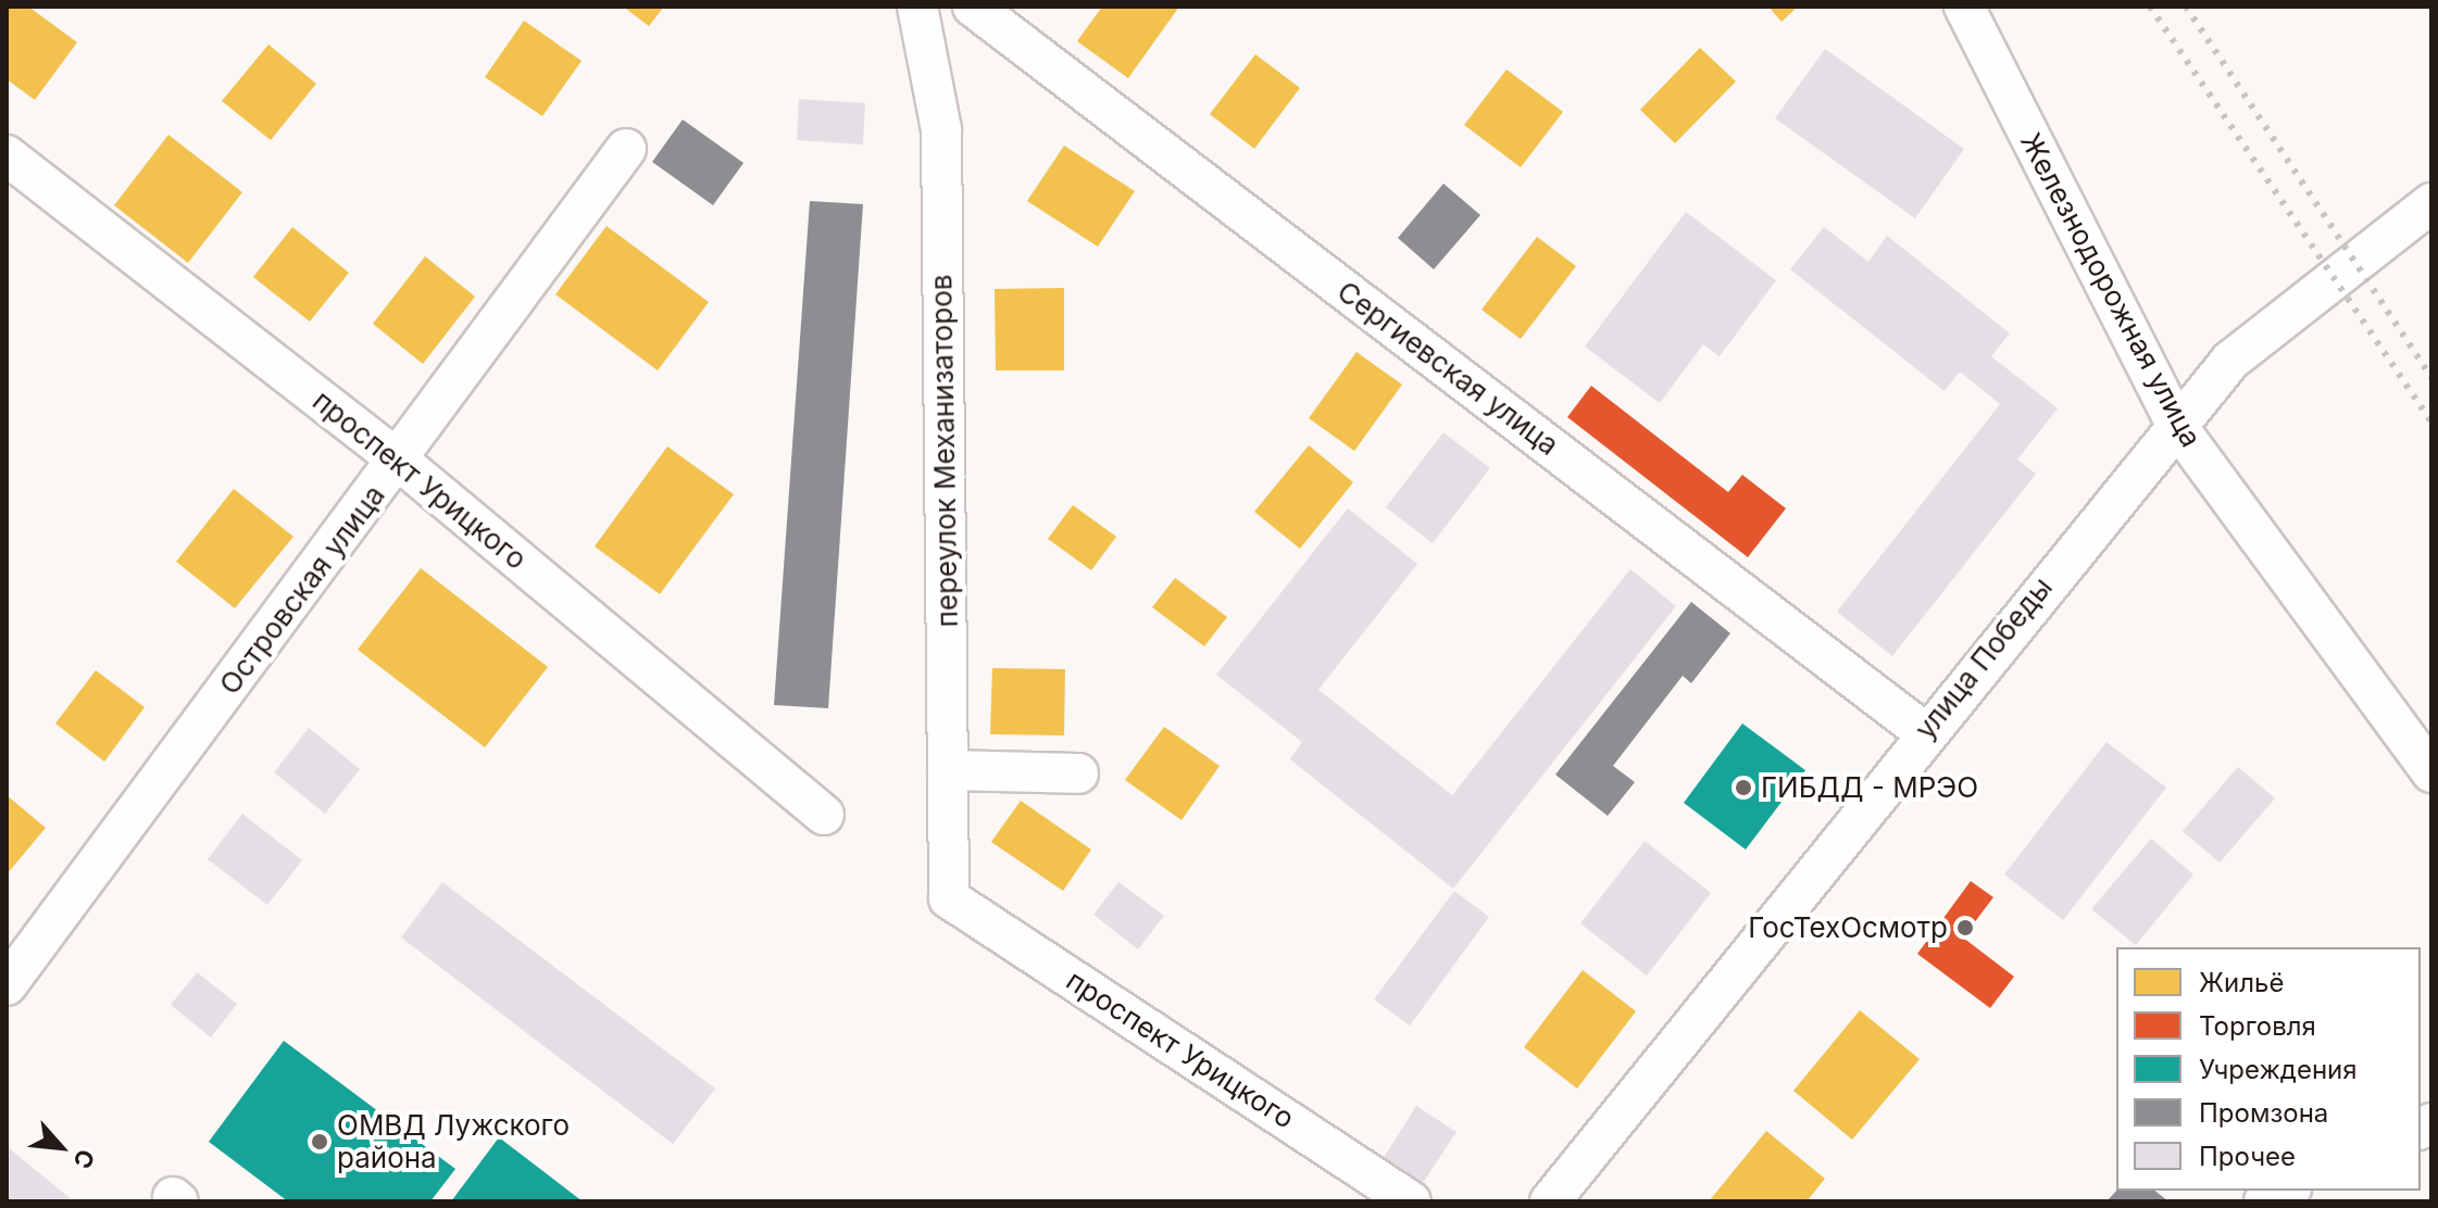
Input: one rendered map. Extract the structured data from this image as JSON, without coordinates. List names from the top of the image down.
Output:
{
  "streets": {
    "street": [
      "Железнодорожная улица",
      "Сергиевская улица",
      "переулок Механизаторов",
      "проспект Урицкого",
      "Островская улица",
      "улица Победы"
    ]
  },
  "crossings": [
    ["Железнодорожная улица", "улица Победы"],
    ["Сергиевская улица", "улица Победы"],
    ["переулок Механизаторов", "проспект Урицкого"],
    ["проспект Урицкого", "Островская улица"]
  ],
  "places": ["ГИБДД - МРЭО", "ГосТехОсмотр", "ОМВД Лужского района"],
  "legend": [
    "Жильё",
    "Торговля",
    "Учреждения",
    "Промзона",
    "Прочее"
  ],
  "north": "bottom right"
}
